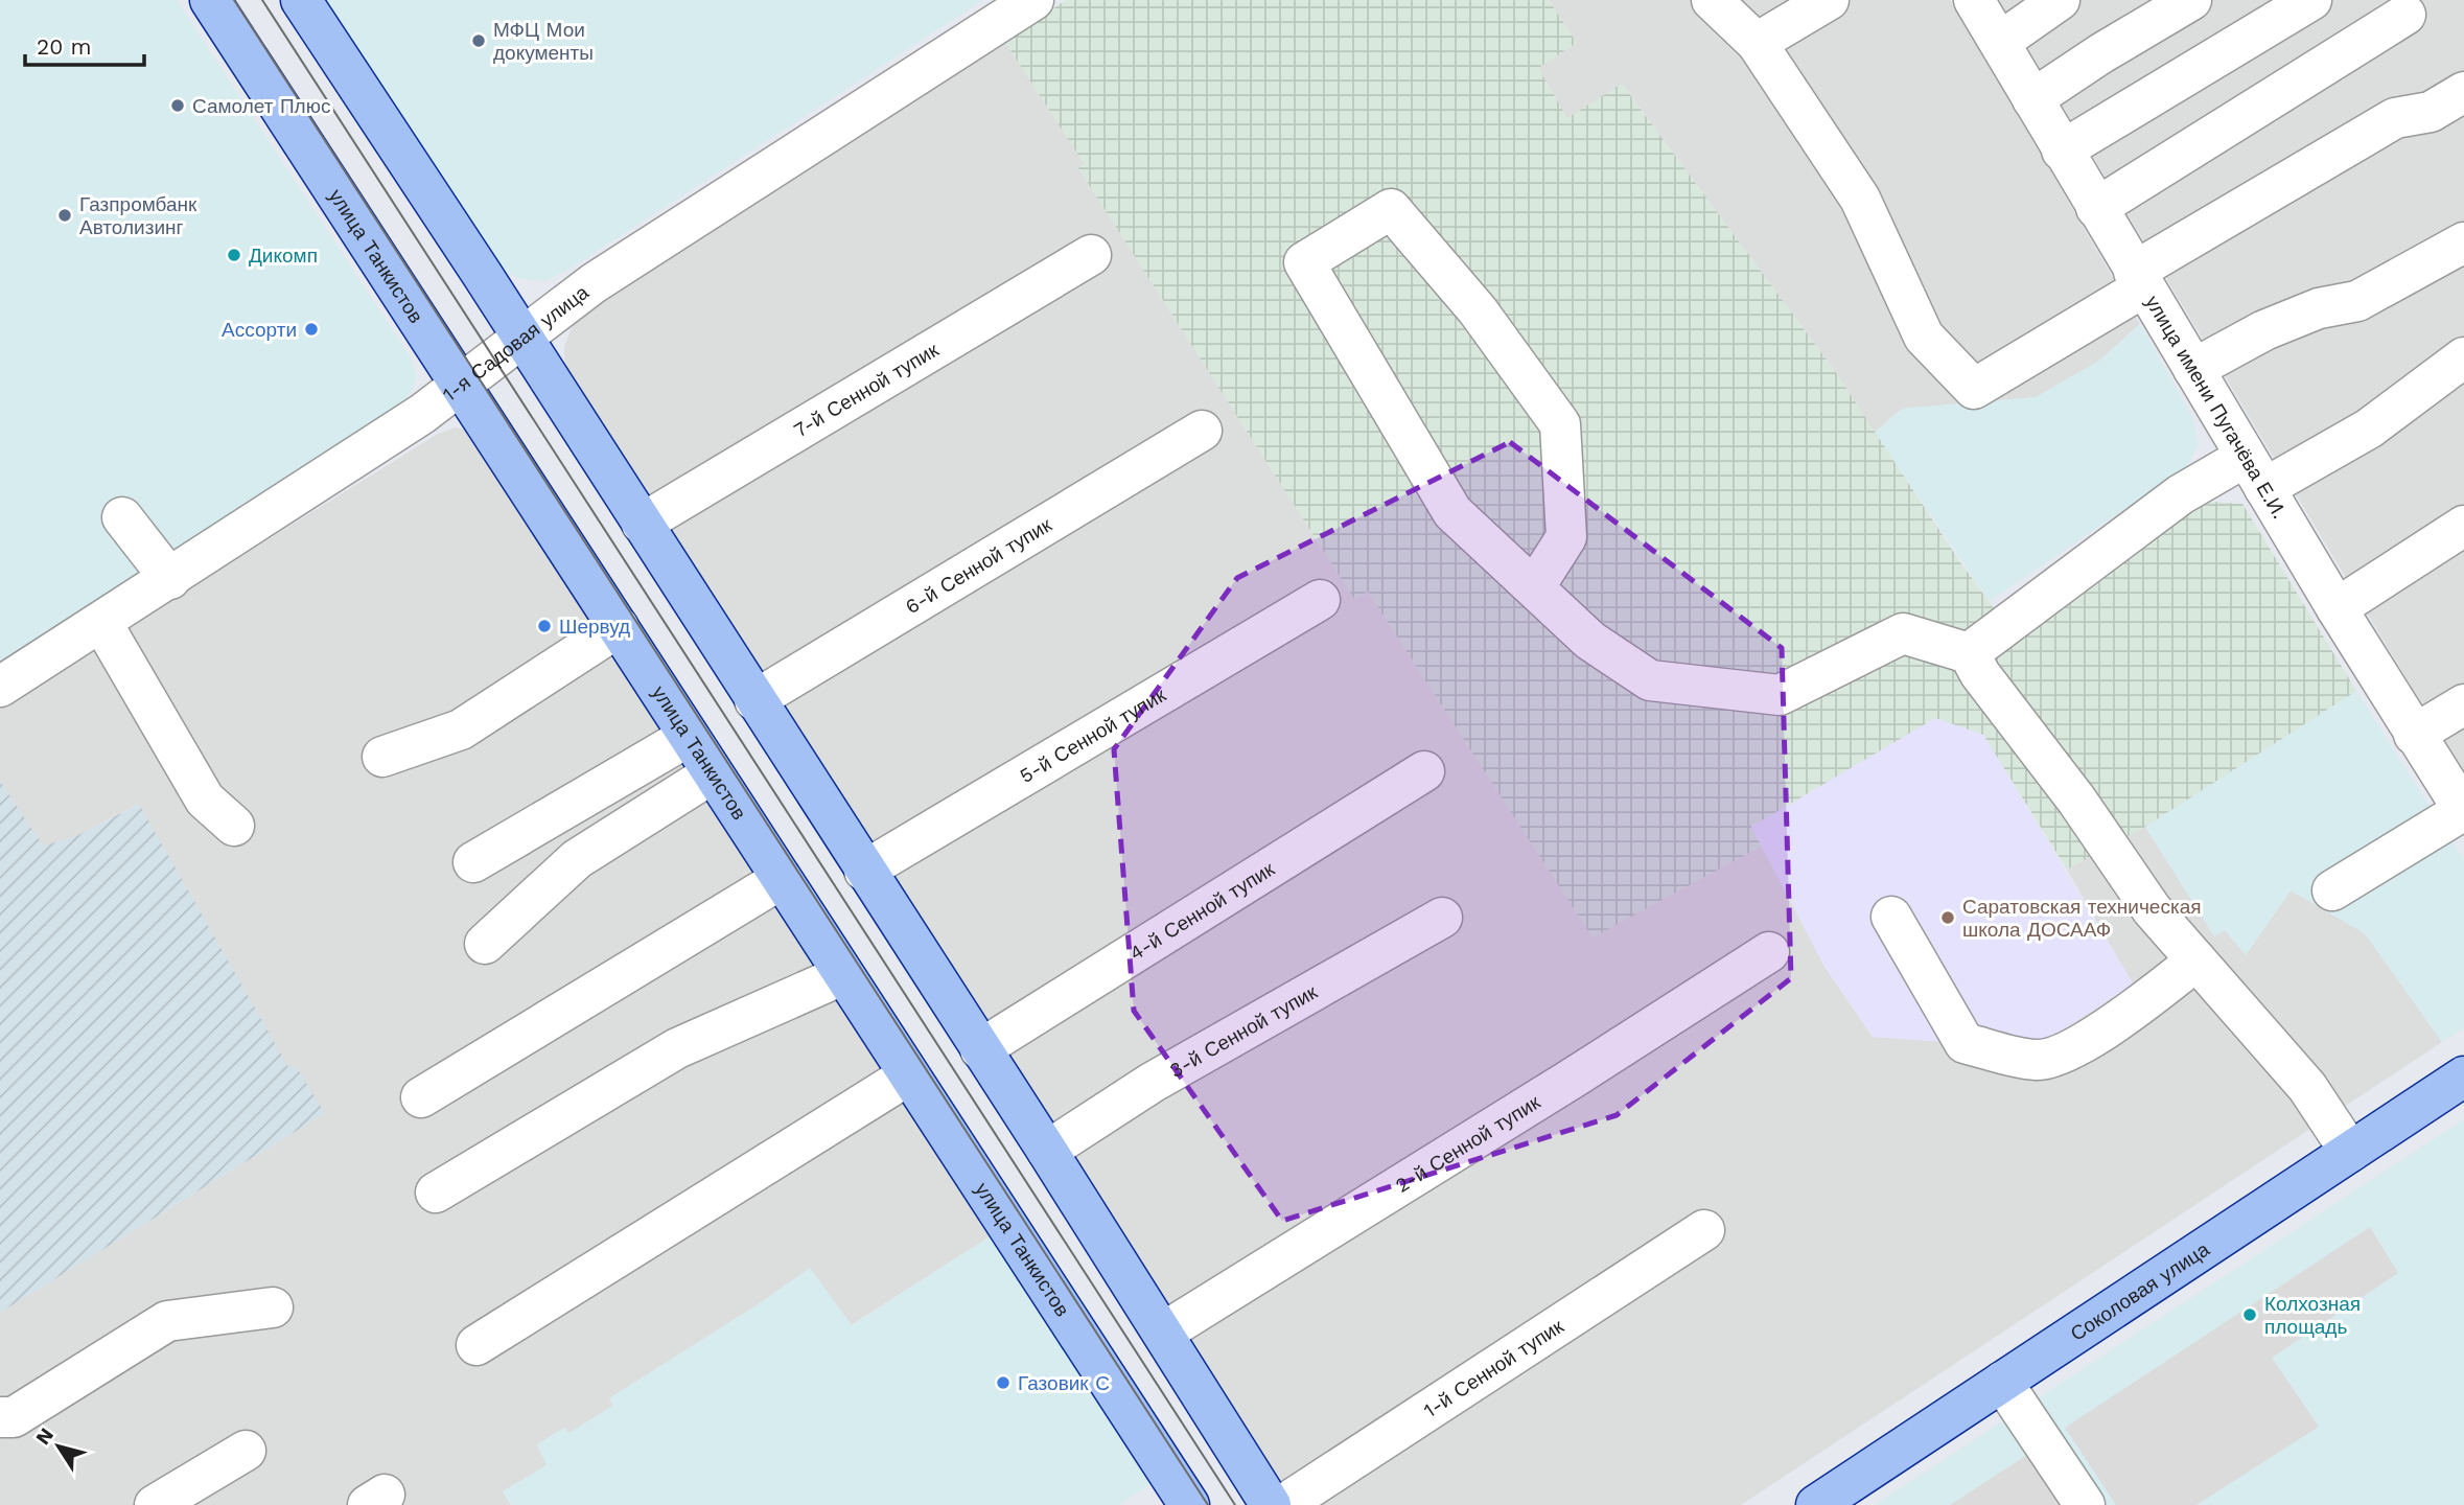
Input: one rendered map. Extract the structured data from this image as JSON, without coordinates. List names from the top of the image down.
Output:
{
  "streets": {
    "main road": ["улица Танкистов", "Соколовая улица"],
    "street": [
      "1-я Садовая улица",
      "7-й Сенной тупик",
      "улица имени Пугачёва Е.И.",
      "6-й Сенной тупик",
      "5-й Сенной тупик",
      "4-й Сенной тупик",
      "3-й Сенной тупик",
      "2-й Сенной тупик",
      "1-й Сенной тупик"
    ]
  },
  "crossings": [
    ["улица Танкистов", "1-я Садовая улица"]
  ],
  "places": [
    "МФЦ Мои документы",
    "Самолет Плюс",
    "Газпромбанк Автолизинг",
    "Дикомп",
    "Ассорти",
    "Шервуд",
    "Саратовская техническая школа ДОСААФ",
    "Колхозная площадь",
    "Газовик С"
  ],
  "scale_bar": "20 m",
  "north": "top left"
}
